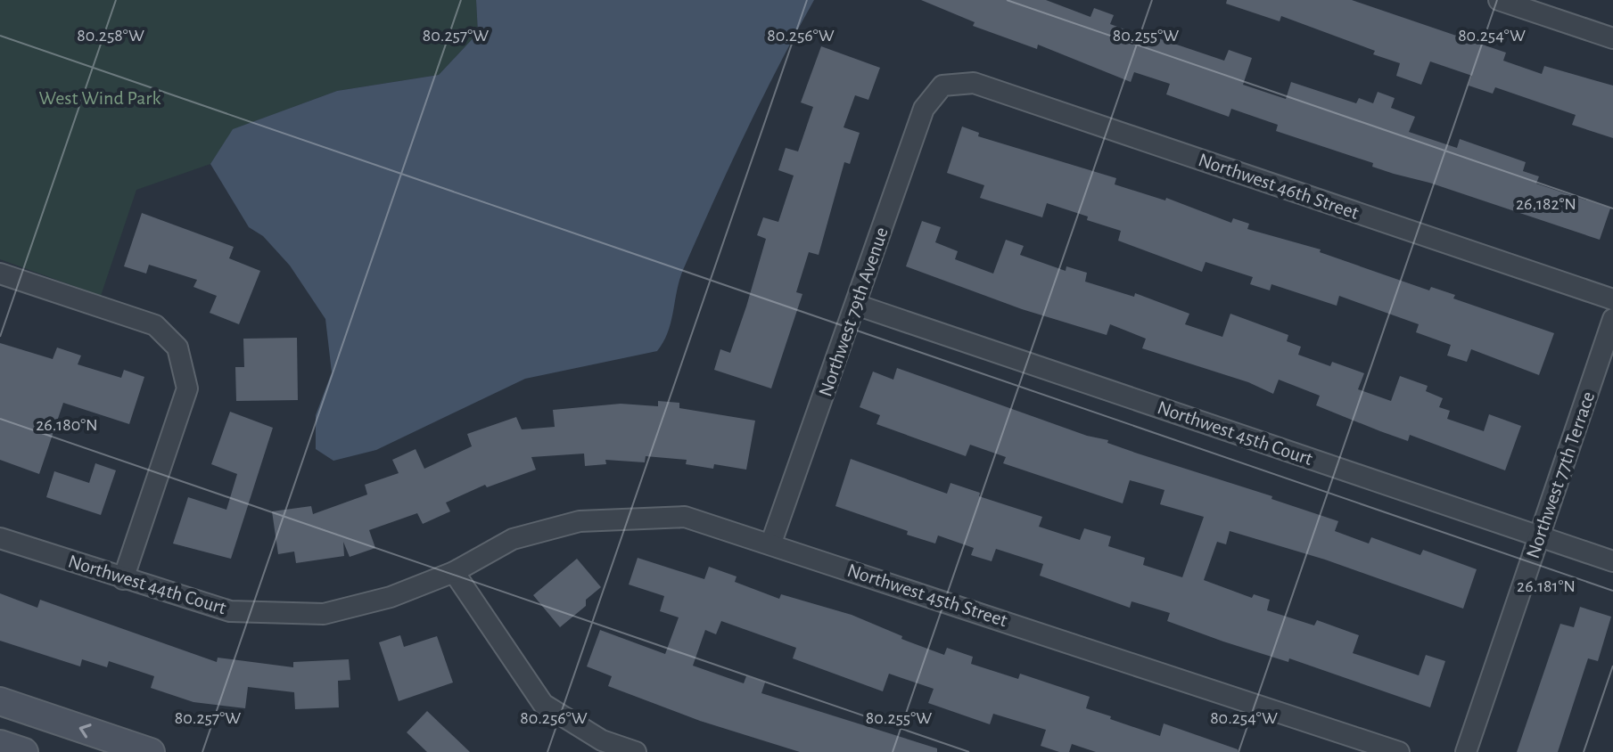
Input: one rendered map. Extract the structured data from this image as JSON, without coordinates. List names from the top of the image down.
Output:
{
  "streets": {
    "street": [
      "Northwest 46th Street",
      "Northwest 79th Avenue",
      "Northwest 45th Court",
      "Northwest 77th Terrace",
      "Northwest 44th Court",
      "Northwest 45th Street"
    ]
  },
  "crossings": [
    ["Northwest 46th Street", "Northwest 79th Avenue"],
    ["Northwest 79th Avenue", "Northwest 45th Court"],
    ["Northwest 79th Avenue", "Northwest 45th Street"],
    ["Northwest 45th Court", "Northwest 77th Terrace"],
    ["Northwest 44th Court", "Northwest 45th Street"]
  ],
  "parks": ["West Wind Park"],
  "coordinates": [
    "80.258°W",
    "80.257°W",
    "80.256°W",
    "80.255°W",
    "80.254°W",
    "26.182°N",
    "26.180°N",
    "26.181°N"
  ]
}
